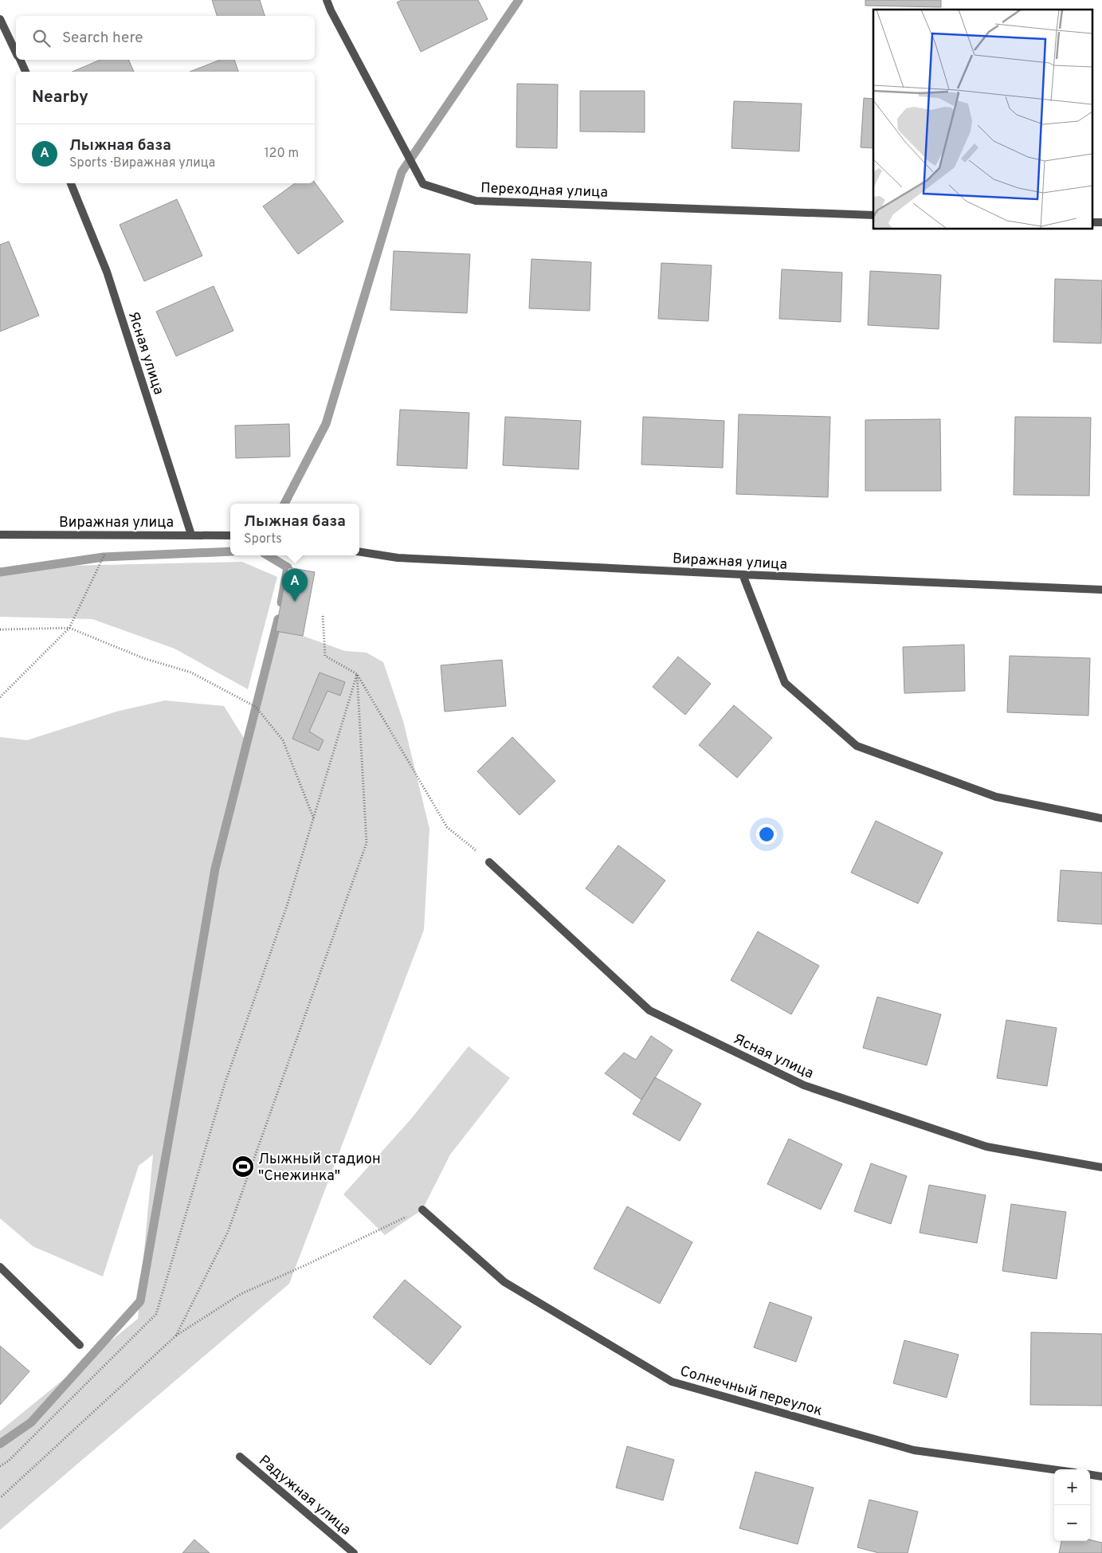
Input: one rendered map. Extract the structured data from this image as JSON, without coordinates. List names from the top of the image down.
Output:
{
  "streets": {
    "street": [
      "Переходная улица",
      "Ясная улица",
      "Виражная улица",
      "Солнечный переулок",
      "Радужная улица"
    ]
  },
  "crossings": [
    ["Ясная улица", "Виражная улица"]
  ],
  "places": {
    "sports": ["Лыжный стадион \"Снежинка\""]
  },
  "page": {
    "search": "Search here",
    "heading": "Nearby",
    "list": [
      {
        "mark": "A",
        "name": "Лыжная база",
        "note": "Sports · Виражная улица",
        "value": "120 m"
      }
    ],
    "popup": ["Лыжная база", "Sports"],
    "pins": "A",
    "map_buttons": ["+", "−"]
  }
}
